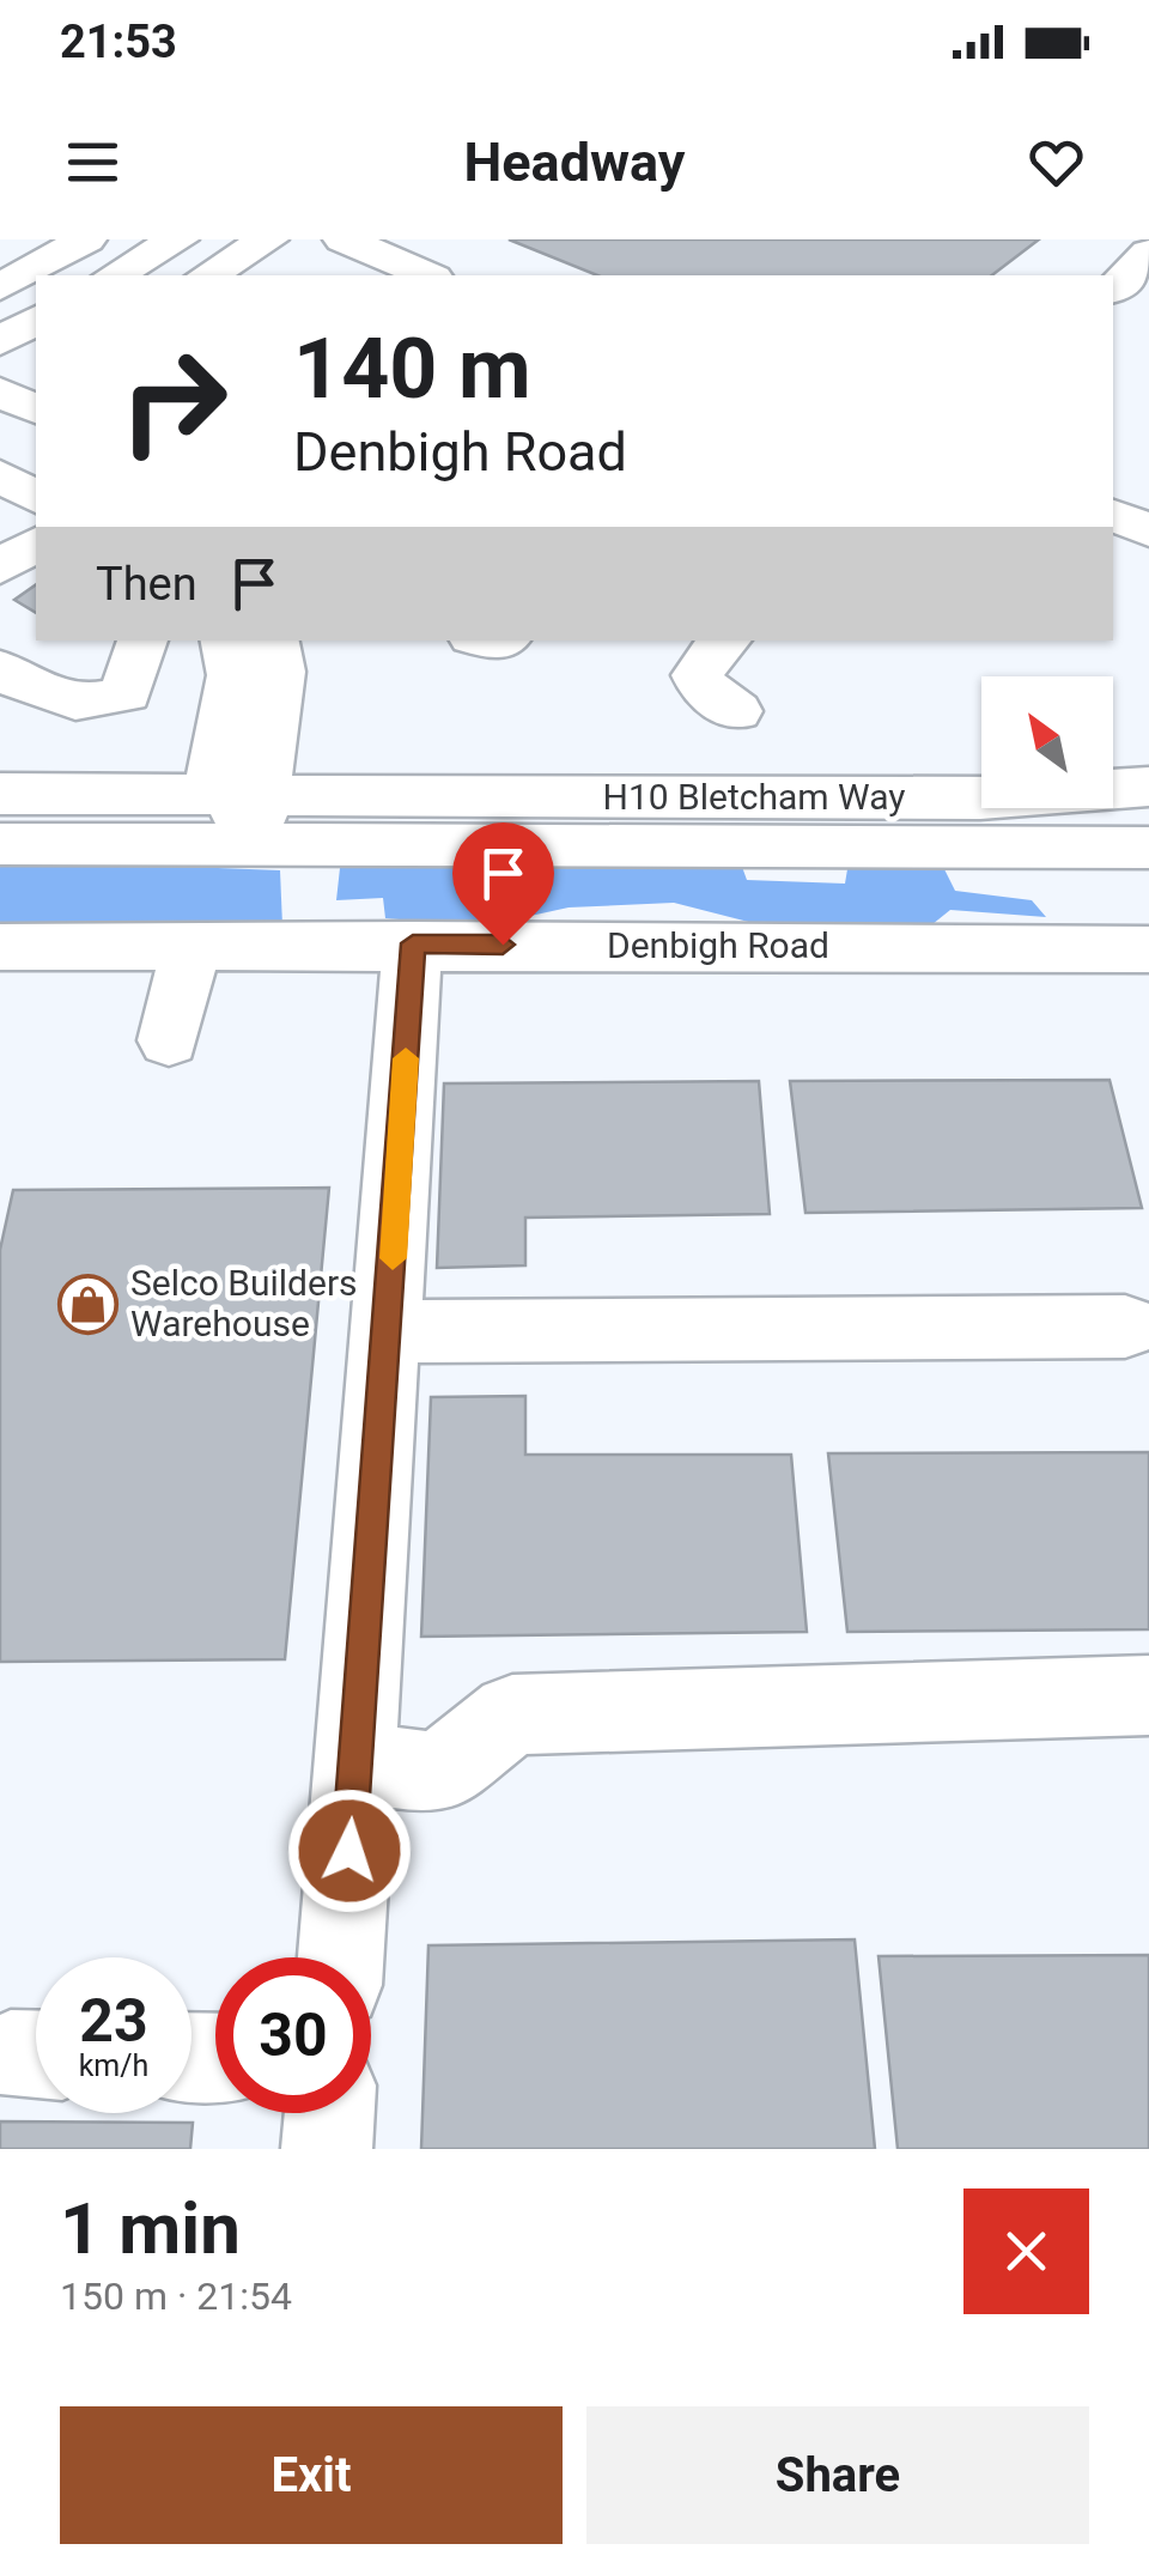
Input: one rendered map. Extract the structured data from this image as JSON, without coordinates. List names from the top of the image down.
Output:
{
  "streets": {
    "street": ["H10 Bletcham Way", "Denbigh Road"]
  },
  "places": {
    "shop": ["Selco Builders Warehouse"]
  },
  "north": "top left",
  "page": {
    "status": "21:53",
    "header": "Headway",
    "turn": ["140 m", "Denbigh Road"],
    "then": "Then",
    "speed": "23 km/h",
    "limit": "30",
    "heading": ["1 min", "150 m · 21:54"],
    "buttons": ["Exit", "Share"]
  }
}
